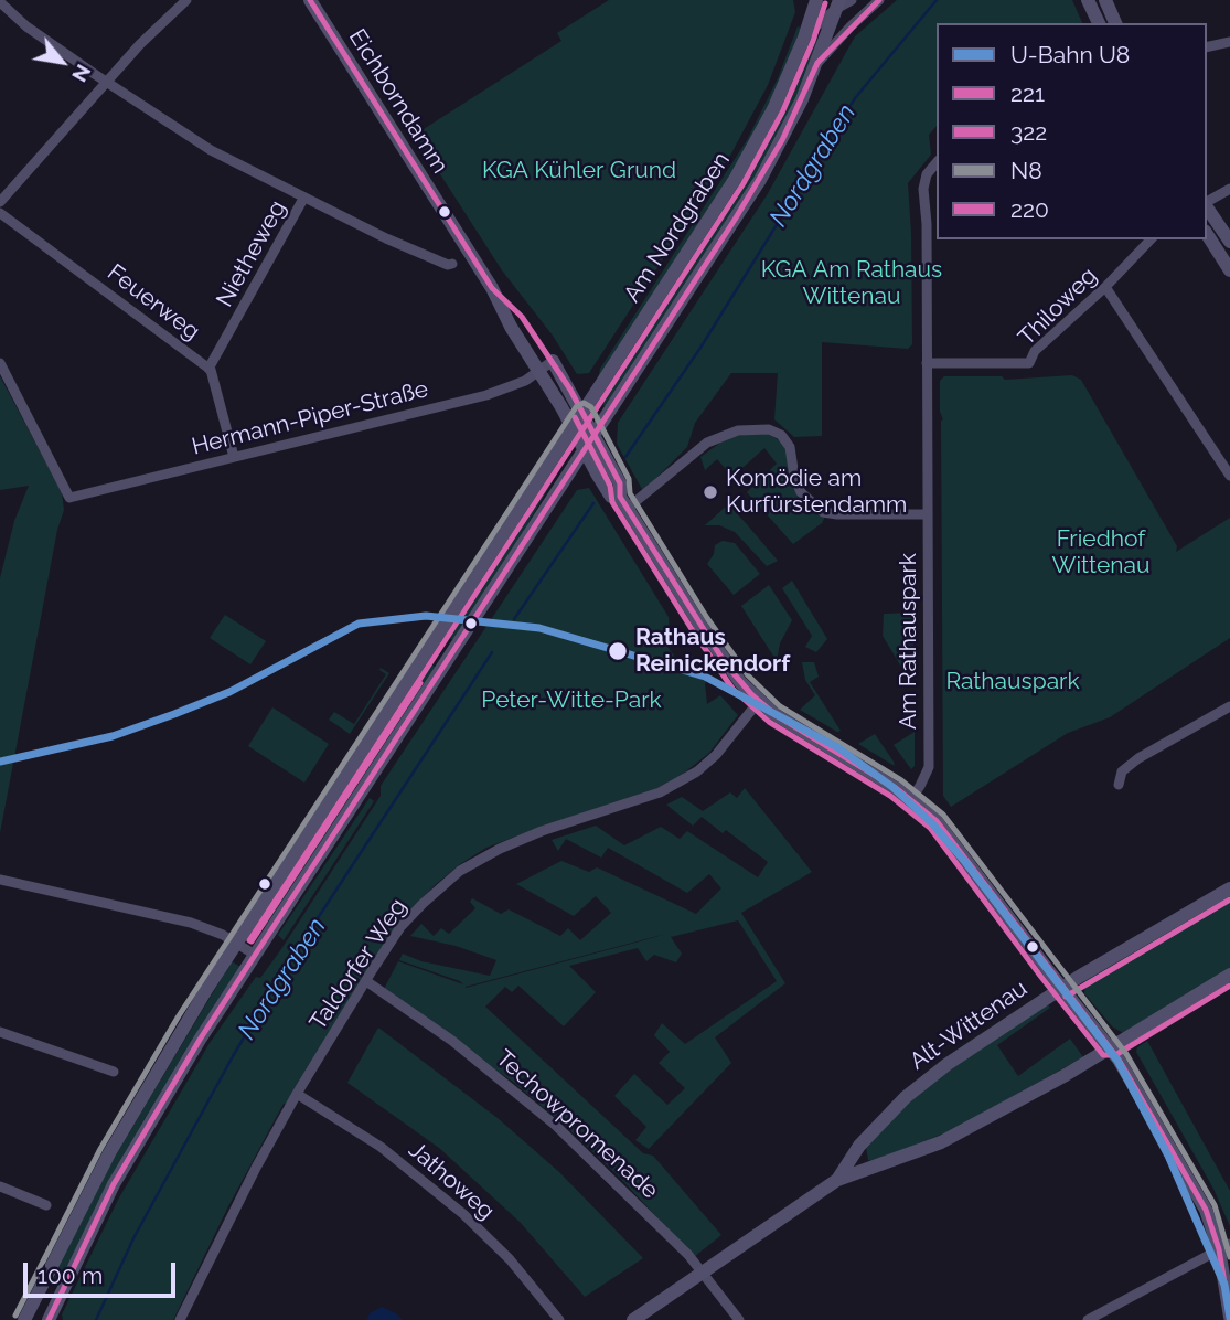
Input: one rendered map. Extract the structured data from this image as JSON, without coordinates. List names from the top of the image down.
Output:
{
  "streets": {
    "main road": ["Eichborndamm", "Am Nordgraben", "Alt-Wittenau"],
    "street": [
      "Nietheweg",
      "Feuerweg",
      "Thiloweg",
      "Hermann-Piper-Straße",
      "Am Rathauspark",
      "Taldorfer Weg",
      "Techowpromenade",
      "Jathoweg"
    ]
  },
  "crossings": [
    ["Eichborndamm", "Am Nordgraben"],
    ["Eichborndamm", "Hermann-Piper-Straße"],
    ["Eichborndamm", "Am Rathauspark"],
    ["Eichborndamm", "Taldorfer Weg"],
    ["Eichborndamm", "Alt-Wittenau"],
    ["Nietheweg", "Feuerweg"],
    ["Feuerweg", "Hermann-Piper-Straße"],
    ["Thiloweg", "Am Rathauspark"],
    ["Taldorfer Weg", "Techowpromenade"],
    ["Taldorfer Weg", "Jathoweg"],
    ["Alt-Wittenau", "Techowpromenade"]
  ],
  "water": ["Nordgraben"],
  "parks": [
    "KGA Kühler Grund",
    "KGA Am Rathaus Wittenau",
    "Friedhof Wittenau",
    "Rathauspark",
    "Peter-Witte-Park"
  ],
  "places": ["Komödie am Kurfürstendamm", "Rathaus Reinickendorf"],
  "lines": [
    "transit line 221",
    "transit line 220",
    "transit line 322",
    "transit line N8",
    "metro line U8"
  ],
  "legend": [
    "U-Bahn U8",
    "221",
    "322",
    "N8",
    "220"
  ],
  "scale_bar": "100 m",
  "north": "bottom right"
}
